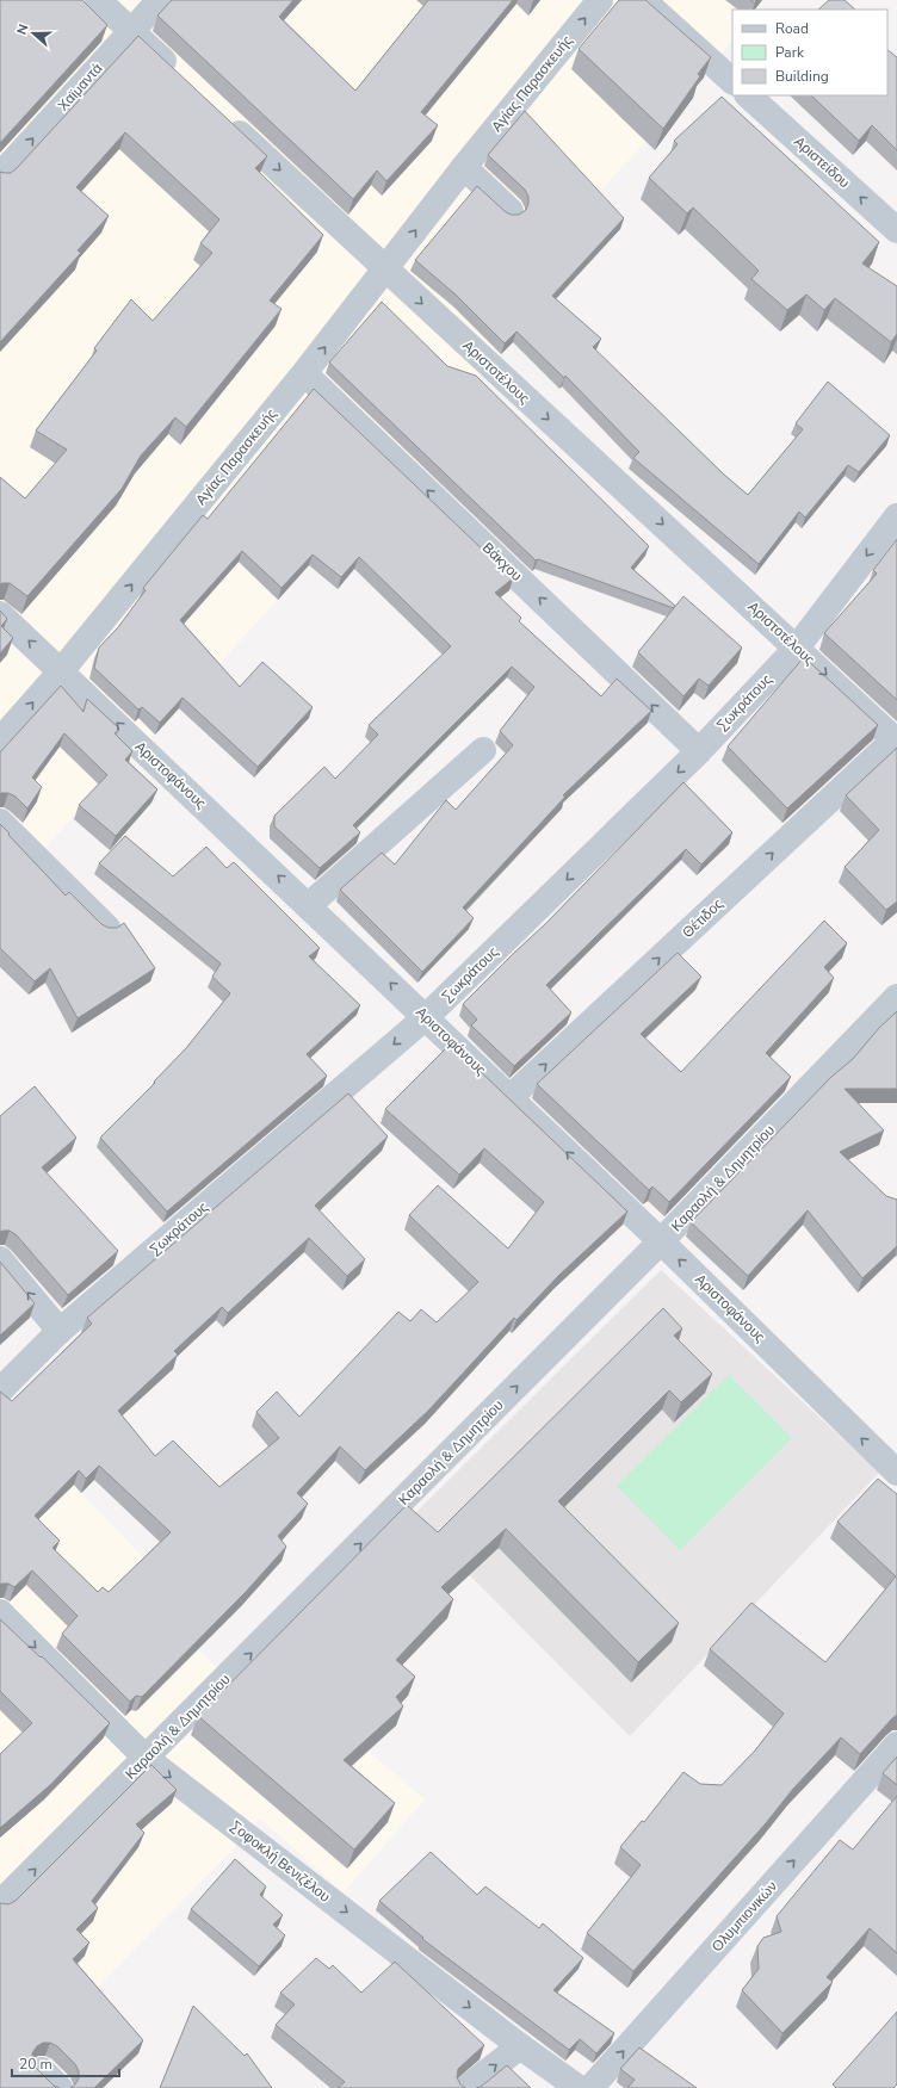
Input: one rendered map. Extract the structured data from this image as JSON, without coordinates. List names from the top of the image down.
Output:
{
  "streets": {
    "street": [
      "Αγίας Παρασκευής",
      "Χαϊμαντά",
      "Αριστείδου",
      "Αριστοτέλους",
      "Βάκχου",
      "Σωκράτους",
      "Αριστοφάνους",
      "Θέτιδος",
      "Καραολή & Δημητρίου",
      "Σοφοκλή Βενιζέλου",
      "Ολυμπιονικών"
    ]
  },
  "crossings": [
    ["Αγίας Παρασκευής", "Αριστοτέλους"],
    ["Αγίας Παρασκευής", "Βάκχου"],
    ["Αγίας Παρασκευής", "Αριστοφάνους"],
    ["Αριστοτέλους", "Σωκράτους"],
    ["Αριστοτέλους", "Θέτιδος"],
    ["Βάκχου", "Σωκράτους"],
    ["Σωκράτους", "Αριστοφάνους"],
    ["Αριστοφάνους", "Θέτιδος"],
    ["Αριστοφάνους", "Καραολή & Δημητρίου"],
    ["Καραολή & Δημητρίου", "Σοφοκλή Βενιζέλου"]
  ],
  "one_way": [
    "Αγίας Παρασκευής",
    "Χαϊμαντά",
    "Αριστείδου",
    "Αριστοτέλους",
    "Βάκχου",
    "Σωκράτους",
    "Αριστοφάνους",
    "Θέτιδος",
    "Καραολή & Δημητρίου",
    "Σοφοκλή Βενιζέλου",
    "Ολυμπιονικών"
  ],
  "legend": ["Road", "Park", "Building"],
  "scale_bar": "20 m",
  "north": "left"
}
